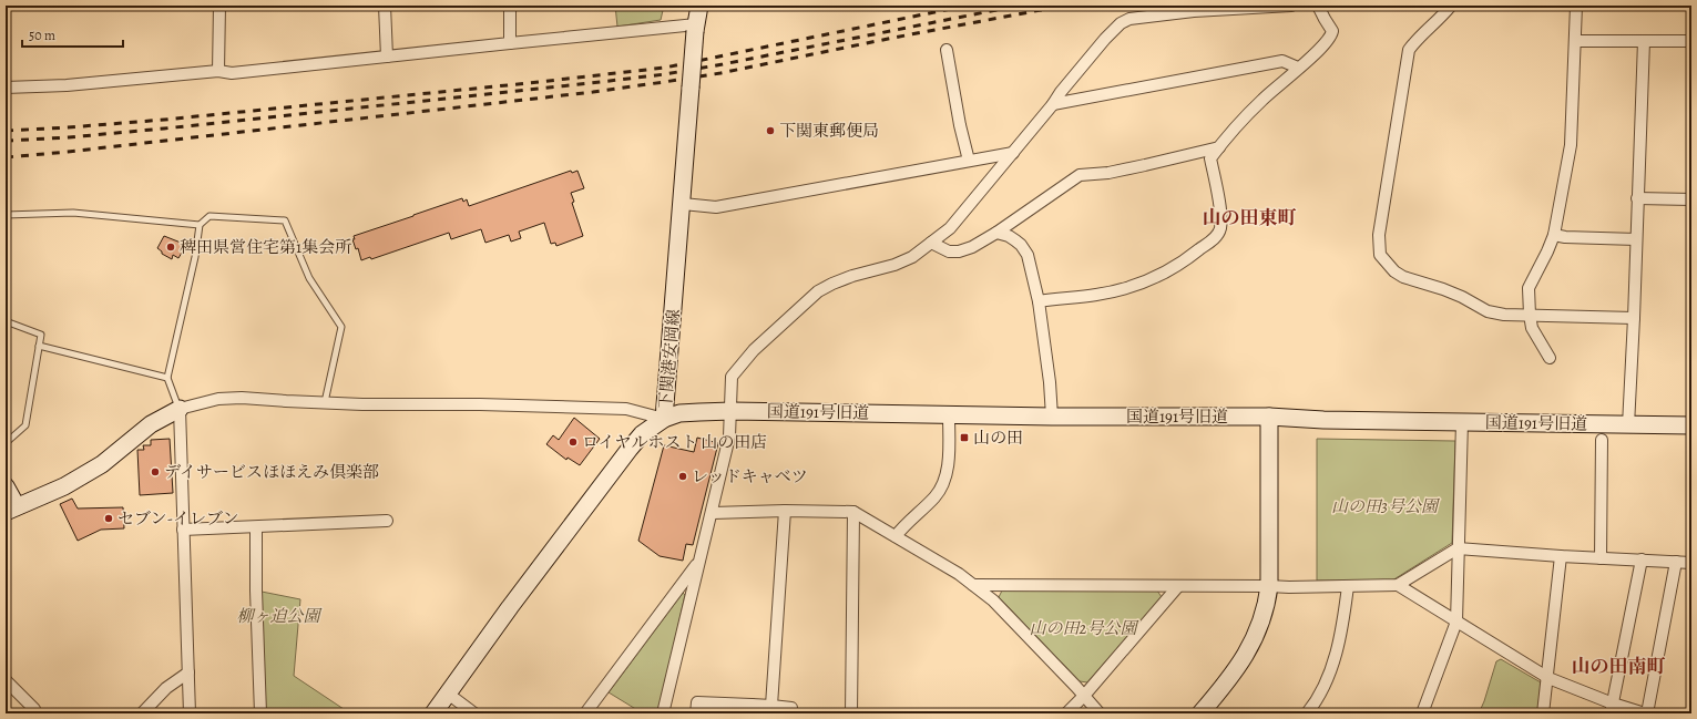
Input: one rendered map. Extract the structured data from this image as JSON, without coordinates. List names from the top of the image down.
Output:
{
  "streets": {
    "street": ["下関港安岡線", "国道191号旧道"]
  },
  "crossings": [
    ["下関港安岡線", "国道191号旧道"]
  ],
  "districts": ["山の田東町", "山の田南町"],
  "parks": ["山の田3号公園", "柳ヶ迫公園", "山の田2号公園"],
  "places": {
    "other": [
      "下関東郵便局",
      "稗田県営住宅第1集会所",
      "ロイヤルホスト 山の田店",
      "デイサービスほほえみ倶楽部",
      "レッドキャベツ",
      "セブン-イレブン"
    ],
    "transit": ["山の田"]
  },
  "scale_bar": "50 m"
}
